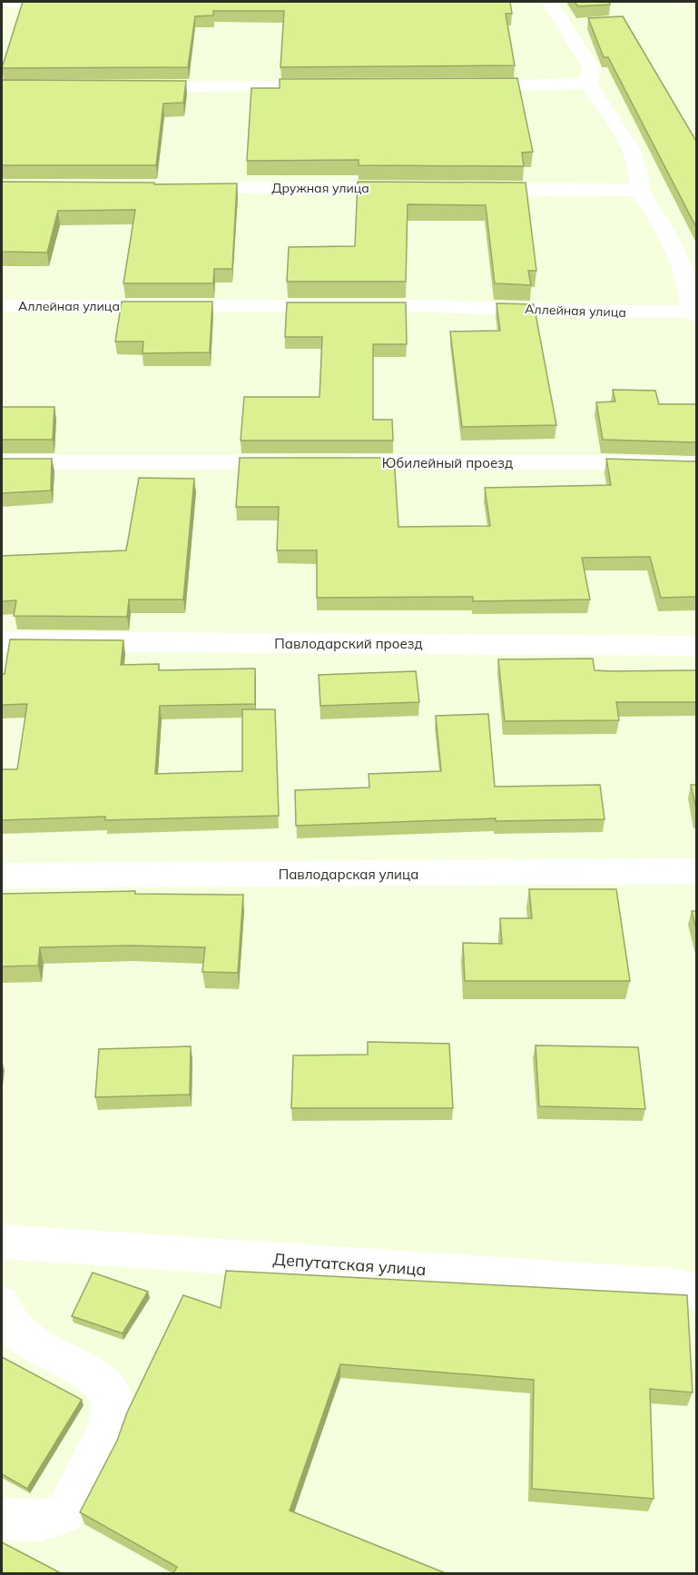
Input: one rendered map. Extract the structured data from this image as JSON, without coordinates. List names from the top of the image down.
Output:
{
  "streets": {
    "street": [
      "Дружная улица",
      "Аллейная улица",
      "Юбилейный проезд",
      "Павлодарский проезд",
      "Павлодарская улица",
      "Депутатская улица"
    ]
  }
}
